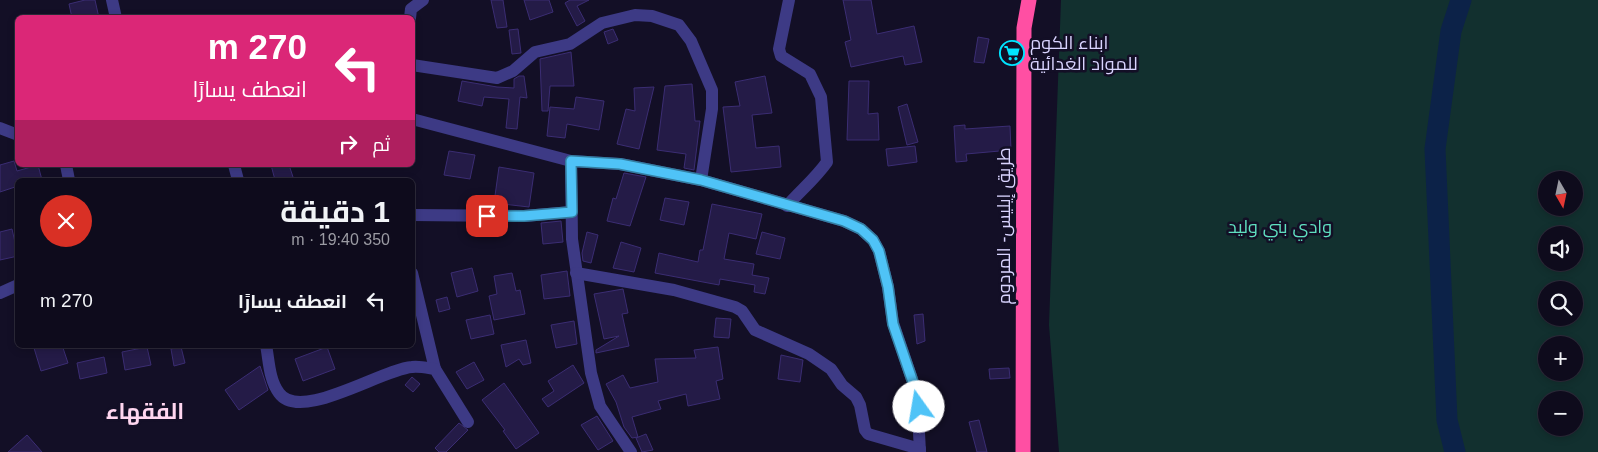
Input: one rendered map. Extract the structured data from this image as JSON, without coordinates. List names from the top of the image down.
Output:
{
  "streets": {
    "highway": ["طريق إيليس- المردوم"]
  },
  "districts": ["الفقهاء"],
  "parks": ["وادي بني وليد"],
  "places": {
    "supermarket": ["ابناء الكوم للمواد الغدائية"]
  },
  "north": "bottom",
  "page": {
    "turn": ["270 m", "انعطف يسارًا"],
    "then": "ثم",
    "map_buttons": ["+", "−"],
    "heading": ["1 دقيقة", "350 m · 19:40"],
    "list": [
      {
        "name": "انعطف يسارًا",
        "value": "270 m"
      }
    ]
  }
}
